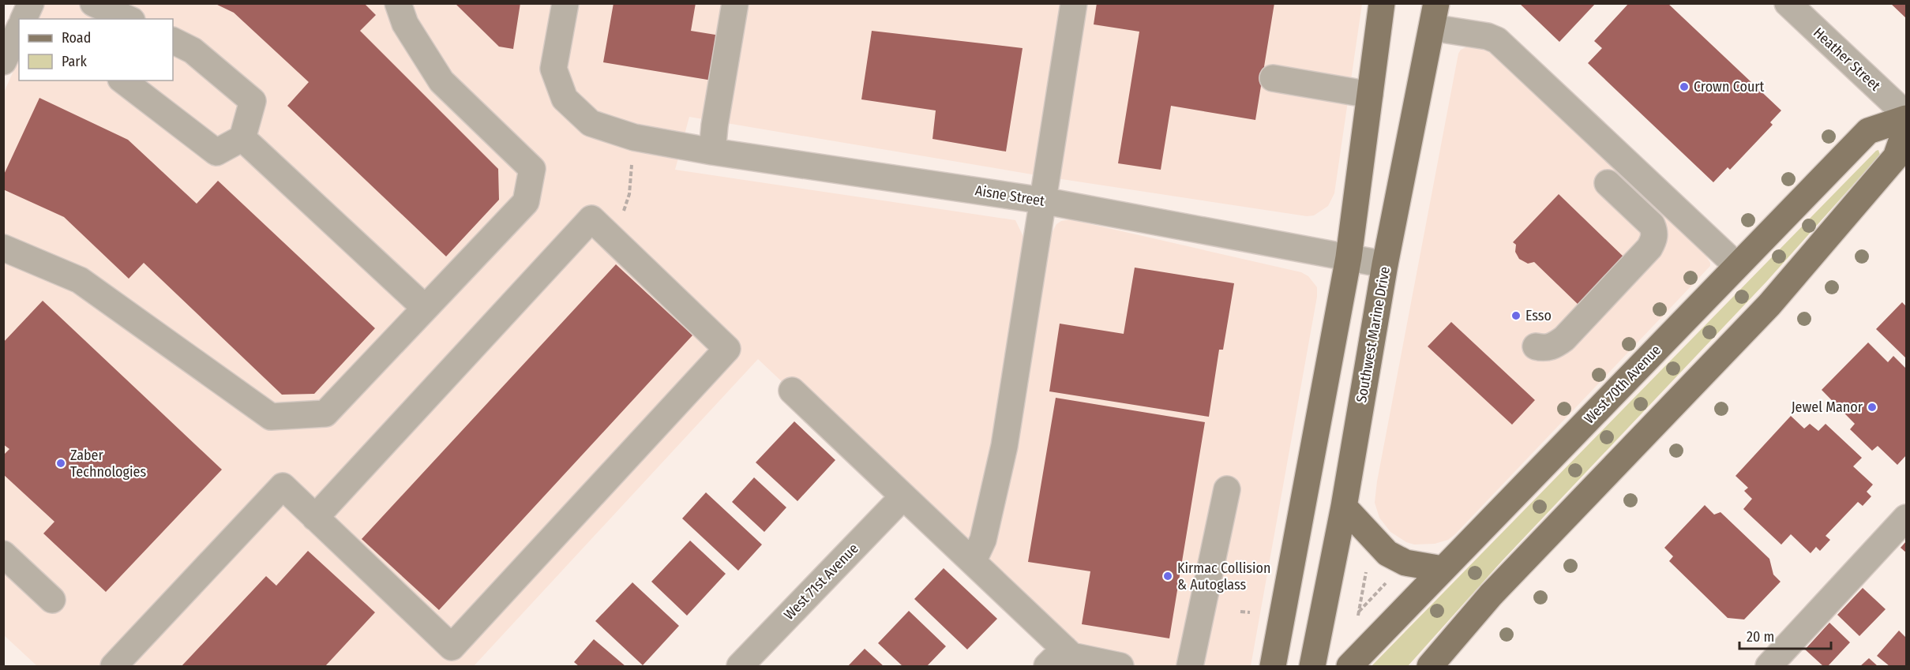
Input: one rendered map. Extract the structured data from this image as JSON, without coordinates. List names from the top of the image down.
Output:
{
  "streets": {
    "main road": ["Southwest Marine Drive", "West 70th Avenue"],
    "street": ["Heather Street", "Aisne Street", "West 71st Avenue"]
  },
  "crossings": [
    ["Aisne Street", "Southwest Marine Drive"]
  ],
  "places": [
    "Crown Court",
    "Esso",
    "Jewel Manor",
    "Zaber Technologies",
    "Kirmac Collision & Autoglass"
  ],
  "legend": ["Road", "Park"],
  "scale_bar": "20 m"
}
